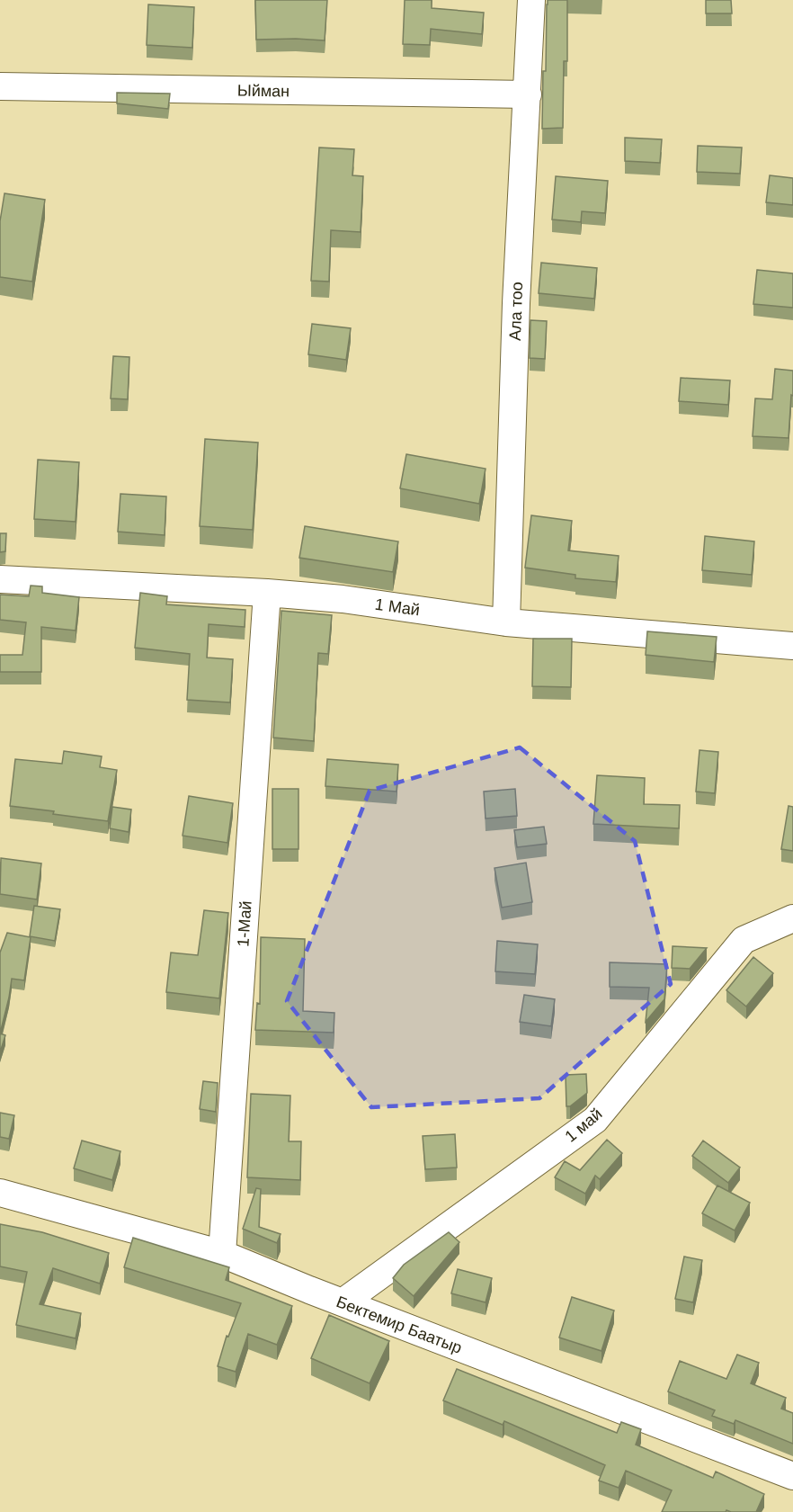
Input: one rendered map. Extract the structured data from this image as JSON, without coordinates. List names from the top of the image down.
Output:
{
  "streets": {
    "street": [
      "Ыйман",
      "Ала тоо",
      "1 Май",
      "1-Май",
      "1 май",
      "Бектемир Баатыр"
    ]
  },
  "crossings": [
    ["Ыйман", "Ала тоо"],
    ["Ала тоо", "1 Май"],
    ["1 Май", "1-Май"],
    ["1-Май", "Бектемир Баатыр"],
    ["1 май", "Бектемир Баатыр"]
  ]
}
